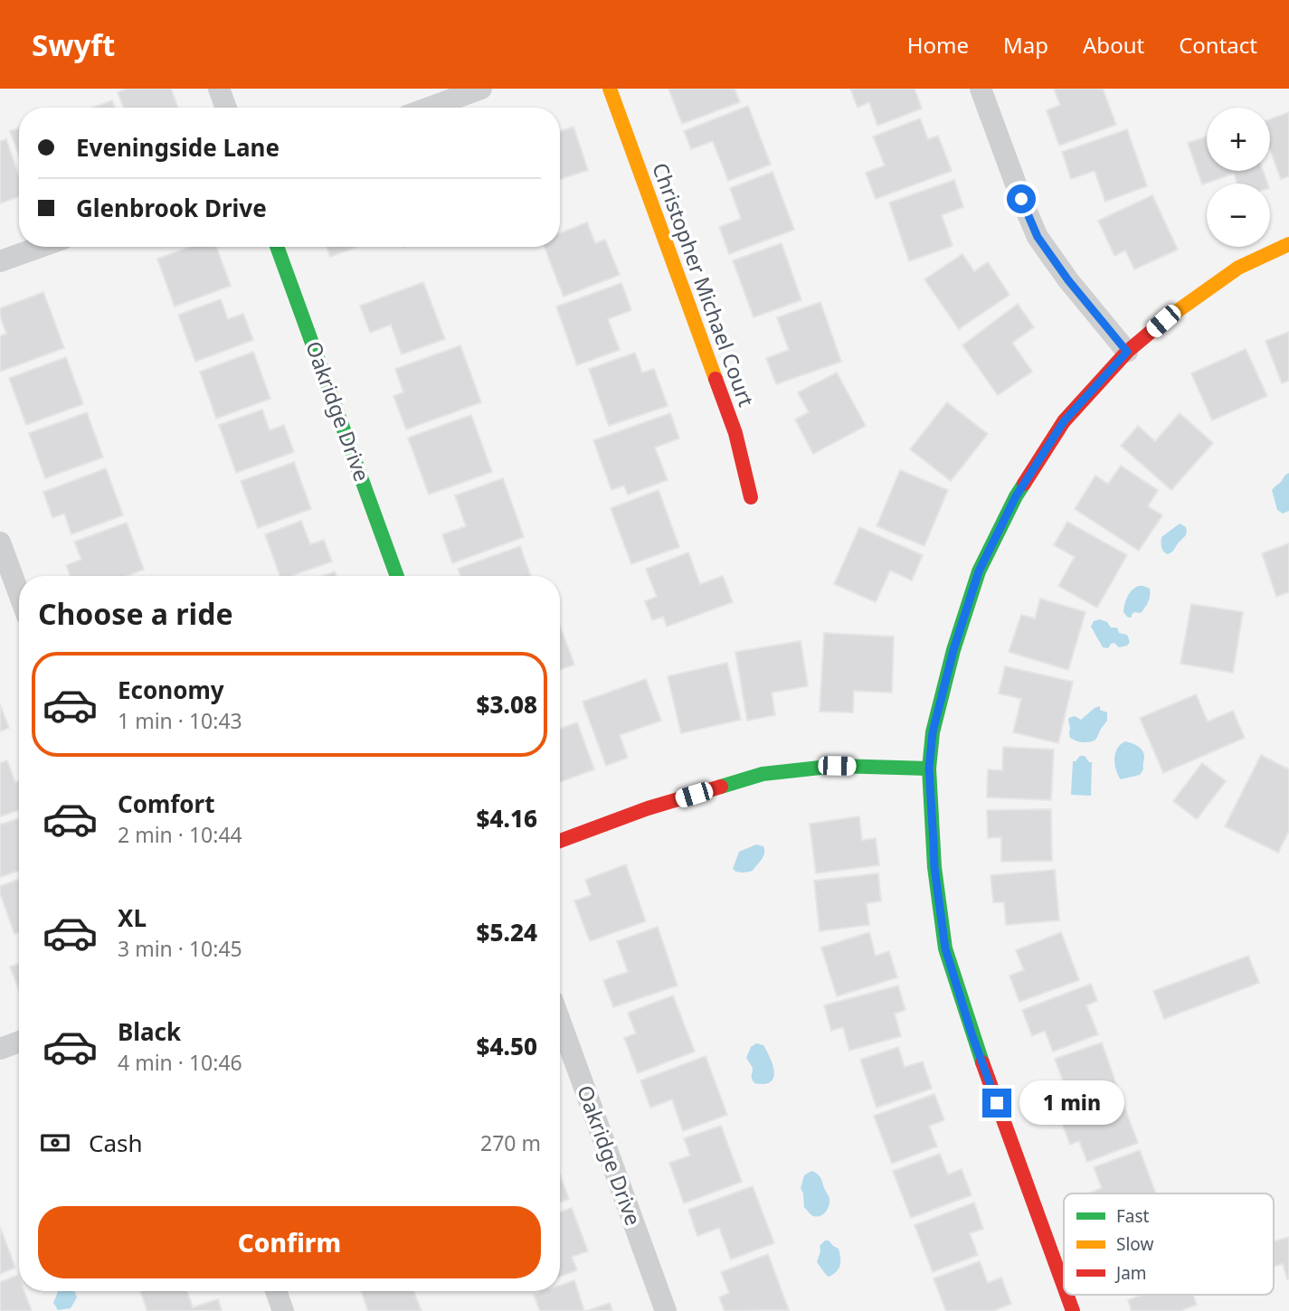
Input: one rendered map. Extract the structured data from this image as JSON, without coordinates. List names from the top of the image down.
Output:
{
  "streets": {
    "street": ["Christopher Michael Court", "Oakridge Drive"]
  },
  "legend": ["Fast", "Slow", "Jam"],
  "page": {
    "header": "Swyft",
    "nav": [
      "Home",
      "Map",
      "About",
      "Contact"
    ],
    "map_buttons": ["+", "−"],
    "banner": ["Eveningside Lane", "Glenbrook Drive"],
    "heading": "Choose a ride",
    "list": [
      {
        "name": "Economy",
        "note": "1 min · 10:43",
        "value": "$3.08"
      },
      {
        "name": "Comfort",
        "note": "2 min · 10:44",
        "value": "$4.16"
      },
      {
        "name": "XL",
        "note": "3 min · 10:45",
        "value": "$5.24"
      },
      {
        "name": "Black",
        "note": "4 min · 10:46",
        "value": "$4.50"
      }
    ],
    "bubble": "1 min",
    "pay": ["Cash", "270 m"],
    "buttons": "Confirm"
  }
}
